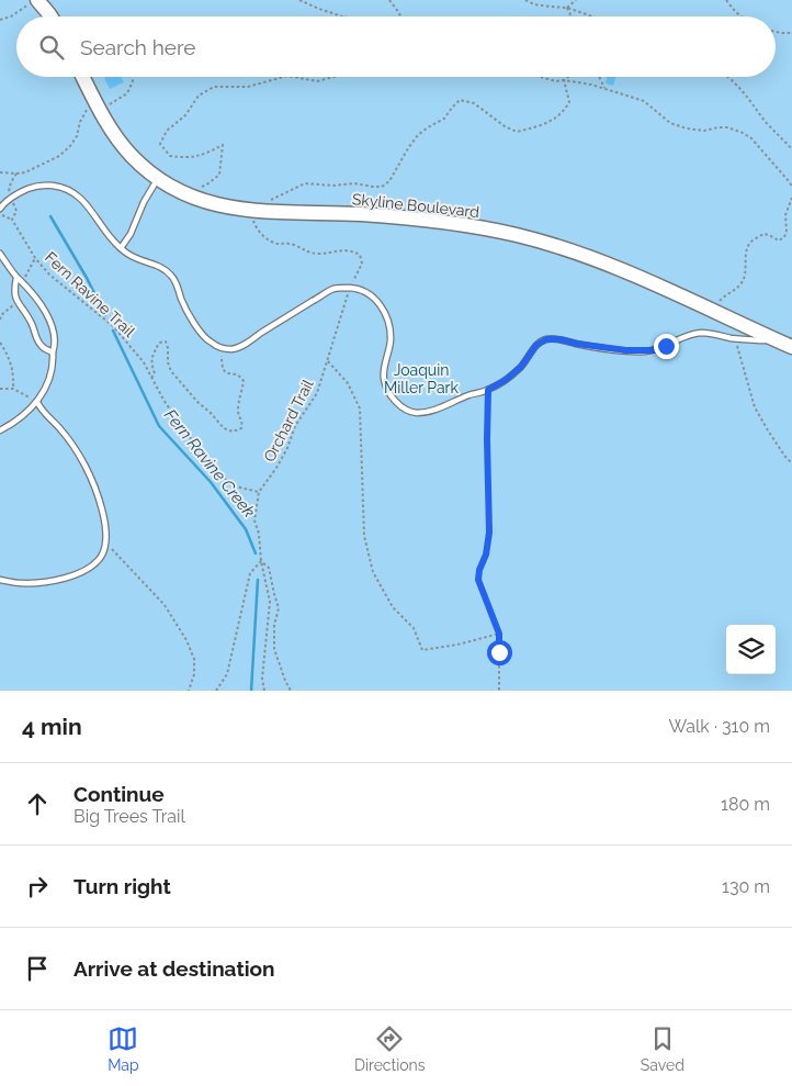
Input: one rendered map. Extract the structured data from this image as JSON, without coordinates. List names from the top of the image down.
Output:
{
  "streets": {
    "main road": ["Skyline Boulevard"],
    "path": ["Fern Ravine Trail", "Orchard Trail"]
  },
  "crossings": [
    ["Skyline Boulevard", "Orchard Trail"],
    ["Fern Ravine Trail", "Orchard Trail"]
  ],
  "water": ["Fern Ravine Creek"],
  "parks": ["Joaquin Miller Park"],
  "page": {
    "search": "Search here",
    "heading": ["4 min", "Walk · 310 m"],
    "list": [
      ["Continue", "Big Trees Trail", "180 m"],
      ["Turn right", "130 m"],
      "Arrive at destination"
    ],
    "nav": ["Map", "Directions", "Saved"]
  }
}
